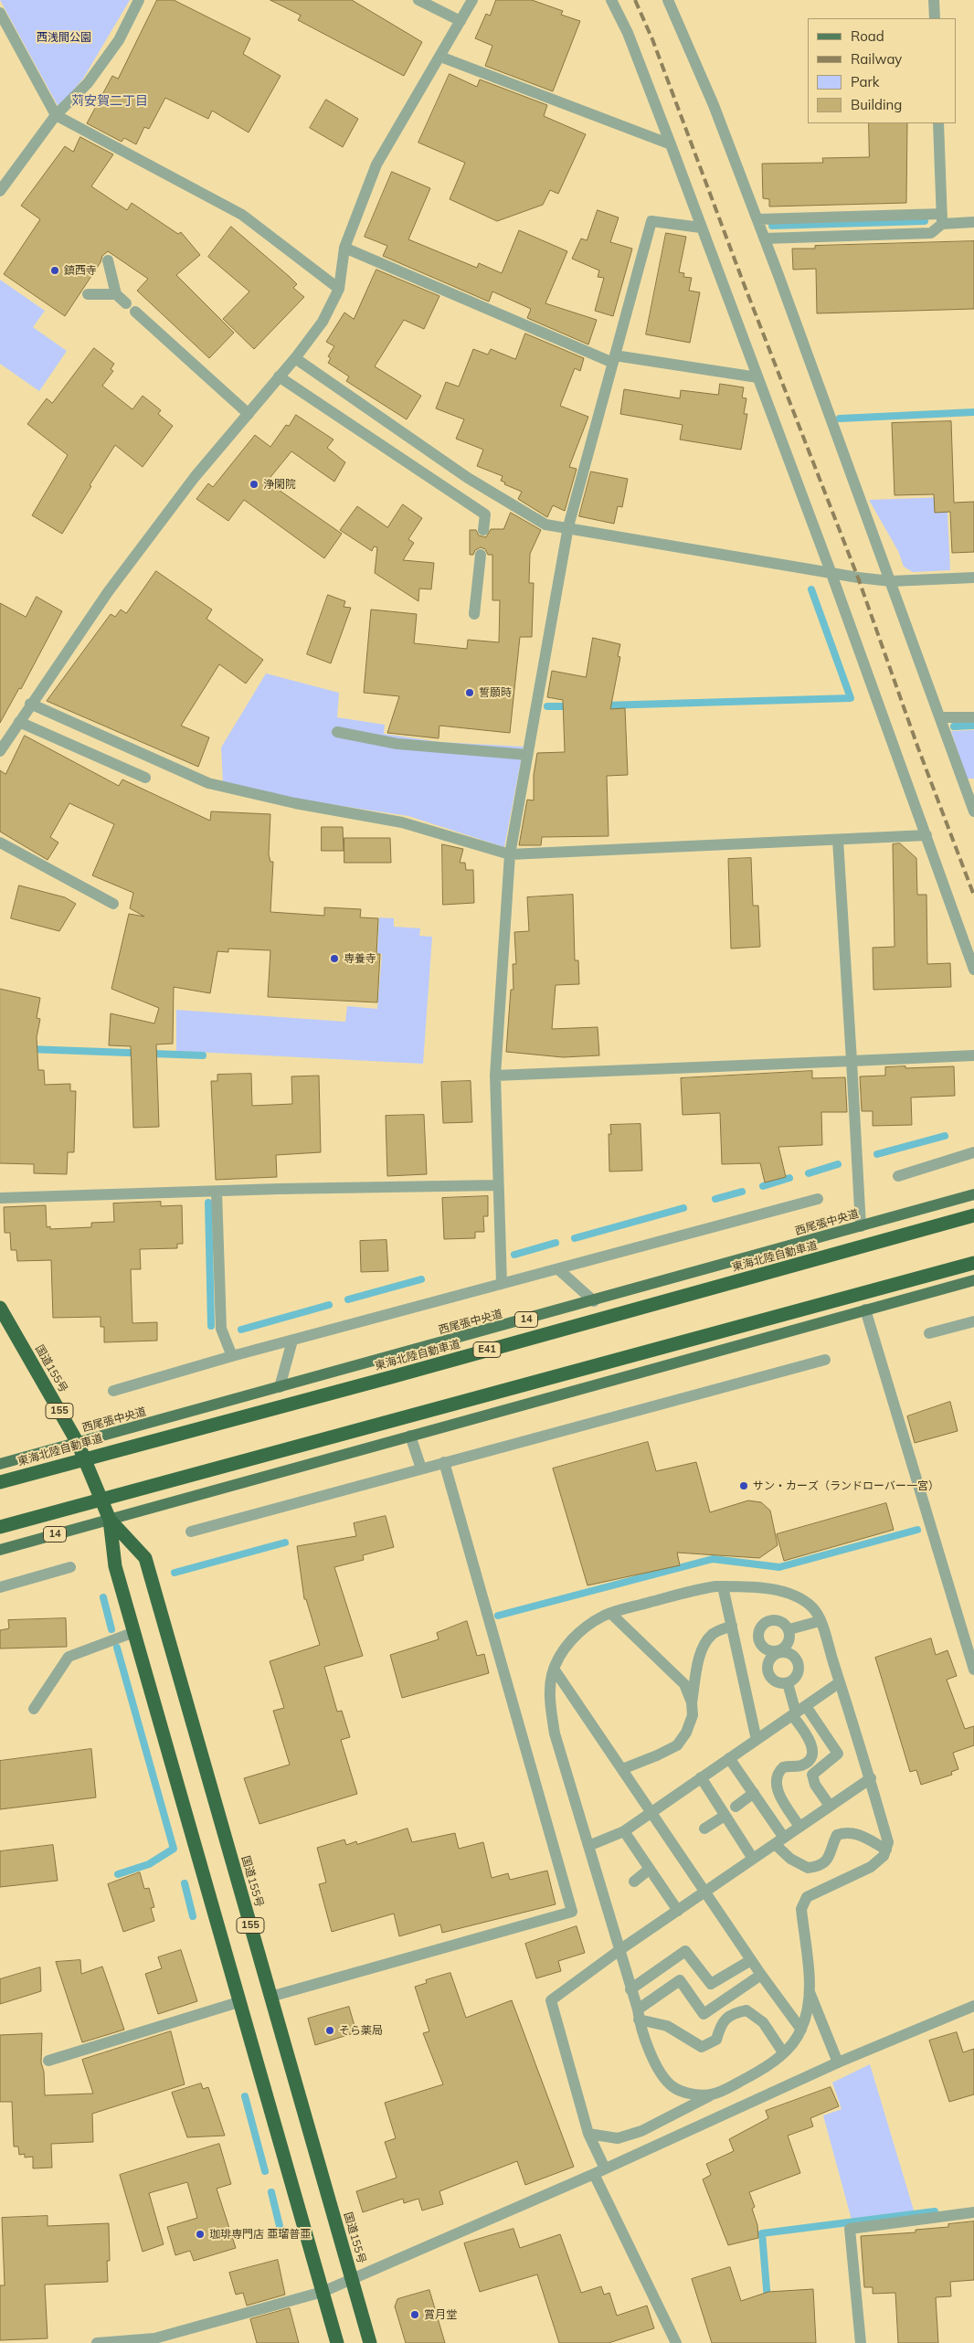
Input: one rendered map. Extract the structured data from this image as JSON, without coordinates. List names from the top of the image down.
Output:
{
  "streets": {
    "highway": [
      "東海北陸自動車道",
      "E41",
      "国道155号",
      "155"
    ],
    "main road": ["西尾張中央道", "14"]
  },
  "crossings": [
    ["西尾張中央道", "国道155号"],
    ["14", "国道155号"]
  ],
  "districts": ["苅安賀二丁目"],
  "parks": ["西浅間公園"],
  "places": [
    "鎮西寺",
    "浄閑院",
    "誓願時",
    "専養寺",
    "サン・カーズ（ランドローバー一宮）",
    "そら薬局",
    "珈琲専門店 亜瑠普亜",
    "賞月堂"
  ],
  "legend": [
    "Road",
    "Railway",
    "Park",
    "Building"
  ]
}
